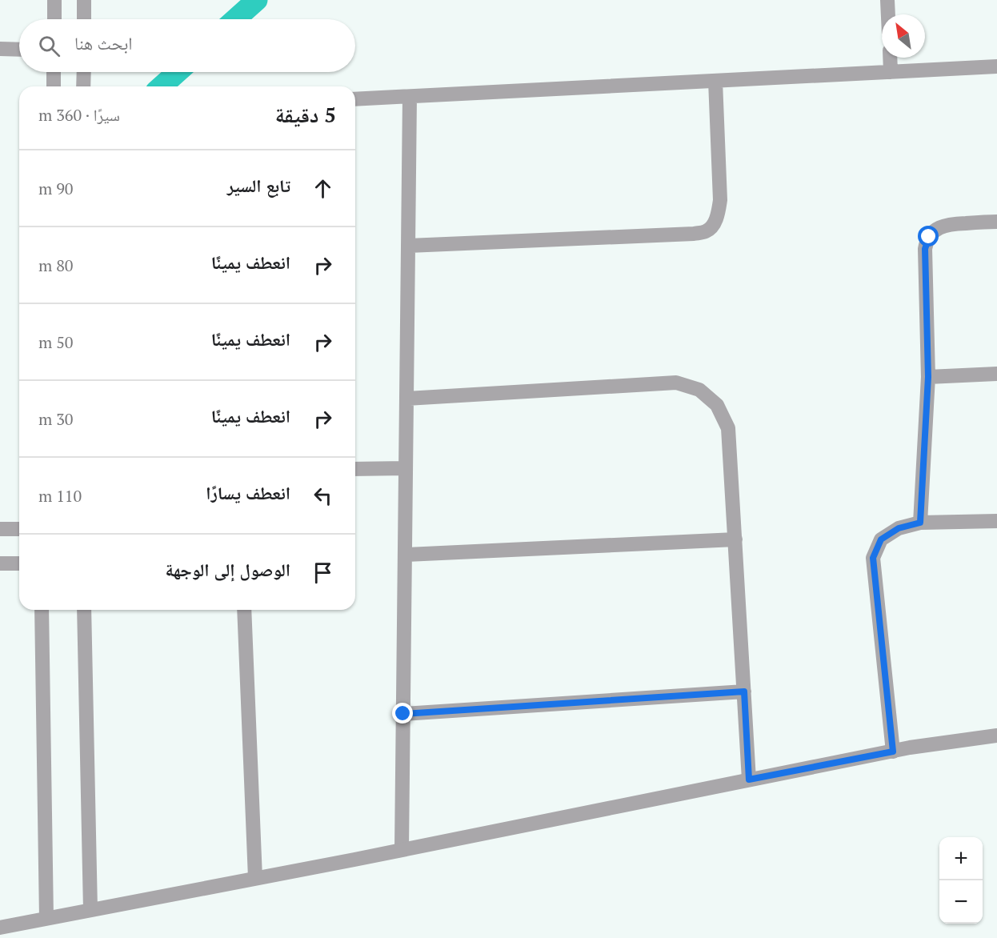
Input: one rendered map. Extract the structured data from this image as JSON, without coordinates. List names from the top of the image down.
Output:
{
  "north": "top left",
  "page": {
    "search": "ابحث هنا",
    "heading": ["5 دقيقة", "سيرًا · 360 m"],
    "list": [
      ["تابع السير", "90 m"],
      ["انعطف يمينًا", "80 m"],
      ["انعطف يمينًا", "50 m"],
      ["انعطف يمينًا", "30 m"],
      ["انعطف يسارًا", "110 m"],
      "الوصول إلى الوجهة"
    ],
    "map_buttons": ["+", "−"]
  }
}
